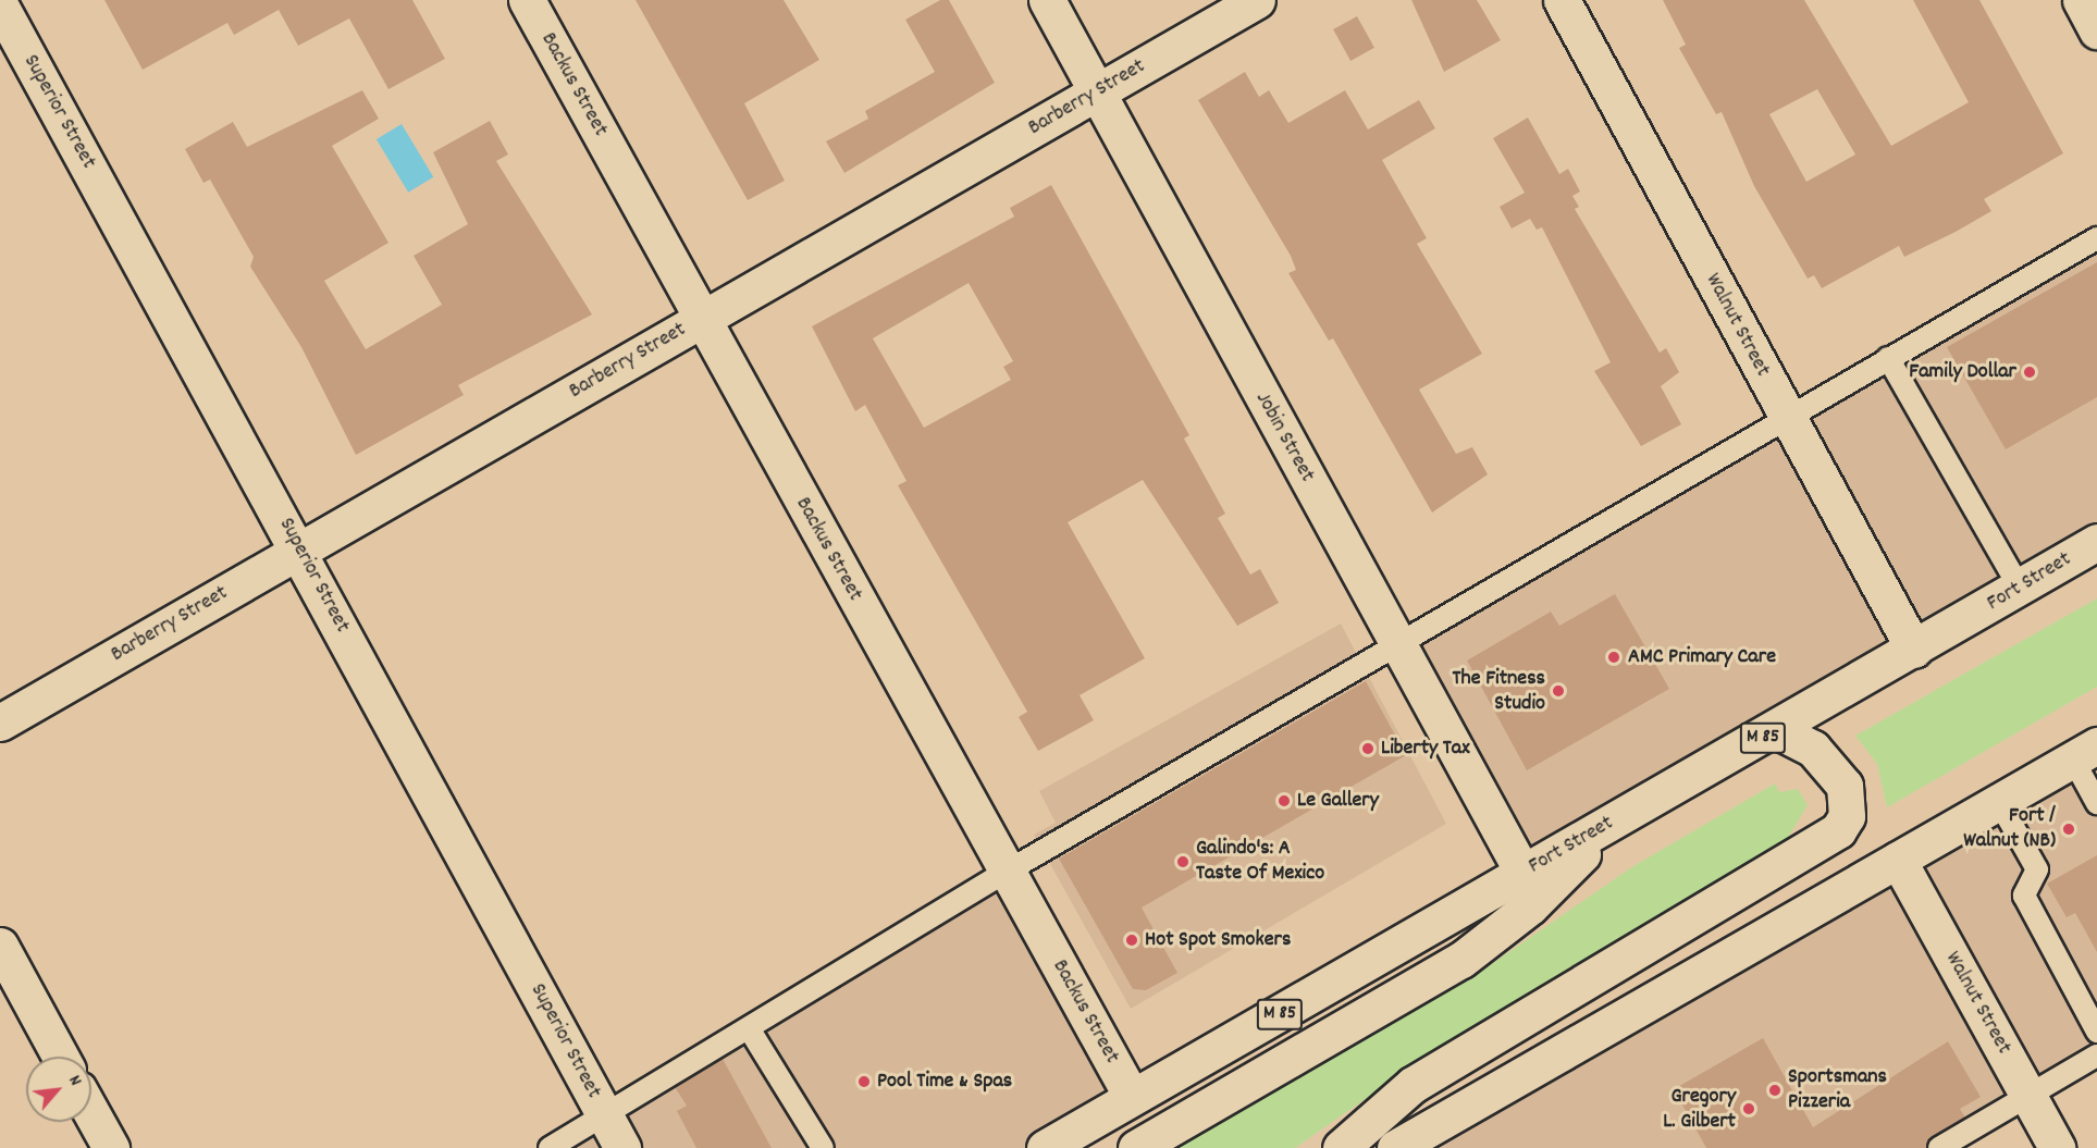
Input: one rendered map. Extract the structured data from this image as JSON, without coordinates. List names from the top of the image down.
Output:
{
  "streets": {
    "street": [
      "Backus Street",
      "Barberry Street",
      "Superior Street",
      "Walnut Street",
      "Jobin Street",
      "Fort Street",
      "M 85"
    ]
  },
  "crossings": [
    ["Backus Street", "Barberry Street"],
    ["Backus Street", "Fort Street"],
    ["Barberry Street", "Superior Street"],
    ["Barberry Street", "Jobin Street"],
    ["Walnut Street", "Fort Street"],
    ["Jobin Street", "Fort Street"]
  ],
  "places": [
    "Family Dollar",
    "AMC Primary Care",
    "The Fitness Studio",
    "Liberty Tax",
    "Le Gallery",
    "Fort / Walnut (NB)",
    "Galindo's: A Taste Of Mexico",
    "Hot Spot Smokers",
    "Pool Time & Spas",
    "Sportsmans Pizzeria",
    "Gregory L. Gilbert"
  ],
  "north": "top right"
}
